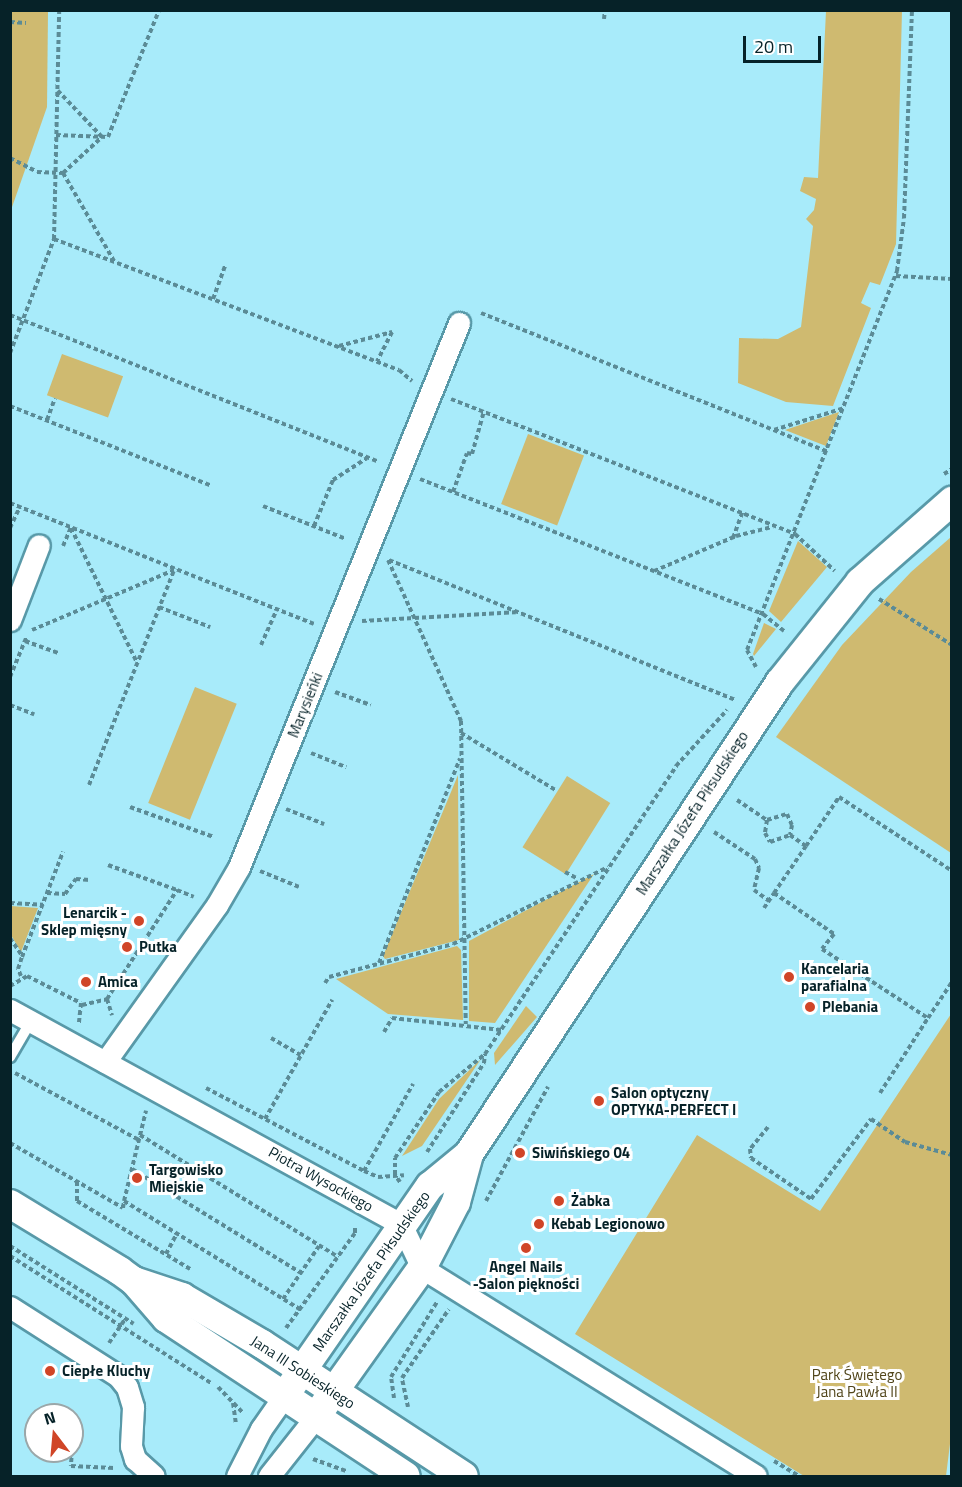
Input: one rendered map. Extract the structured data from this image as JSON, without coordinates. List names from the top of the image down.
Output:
{
  "streets": {
    "street": [
      "Marysieńki",
      "Marszałka Józefa Piłsudskiego",
      "Piotra Wysockiego",
      "Jana III Sobieskiego"
    ]
  },
  "crossings": [
    ["Marysieńki", "Piotra Wysockiego"],
    ["Marszałka Józefa Piłsudskiego", "Piotra Wysockiego"],
    ["Marszałka Józefa Piłsudskiego", "Jana III Sobieskiego"]
  ],
  "parks": ["Park Świętego Jana Pawła II"],
  "places": [
    "Lenarcik - Sklep mięsny",
    "Putka",
    "Kancelaria parafialna",
    "Amica",
    "Plebania",
    "Salon optyczny OPTYKA-PERFECT I",
    "Siwińskiego 04",
    "Targowisko Miejskie",
    "Żabka",
    "Kebab Legionowo",
    "Angel Nails -Salon piękności",
    "Ciepłe Kluchy"
  ],
  "scale_bar": "20 m",
  "north": "top"
}
